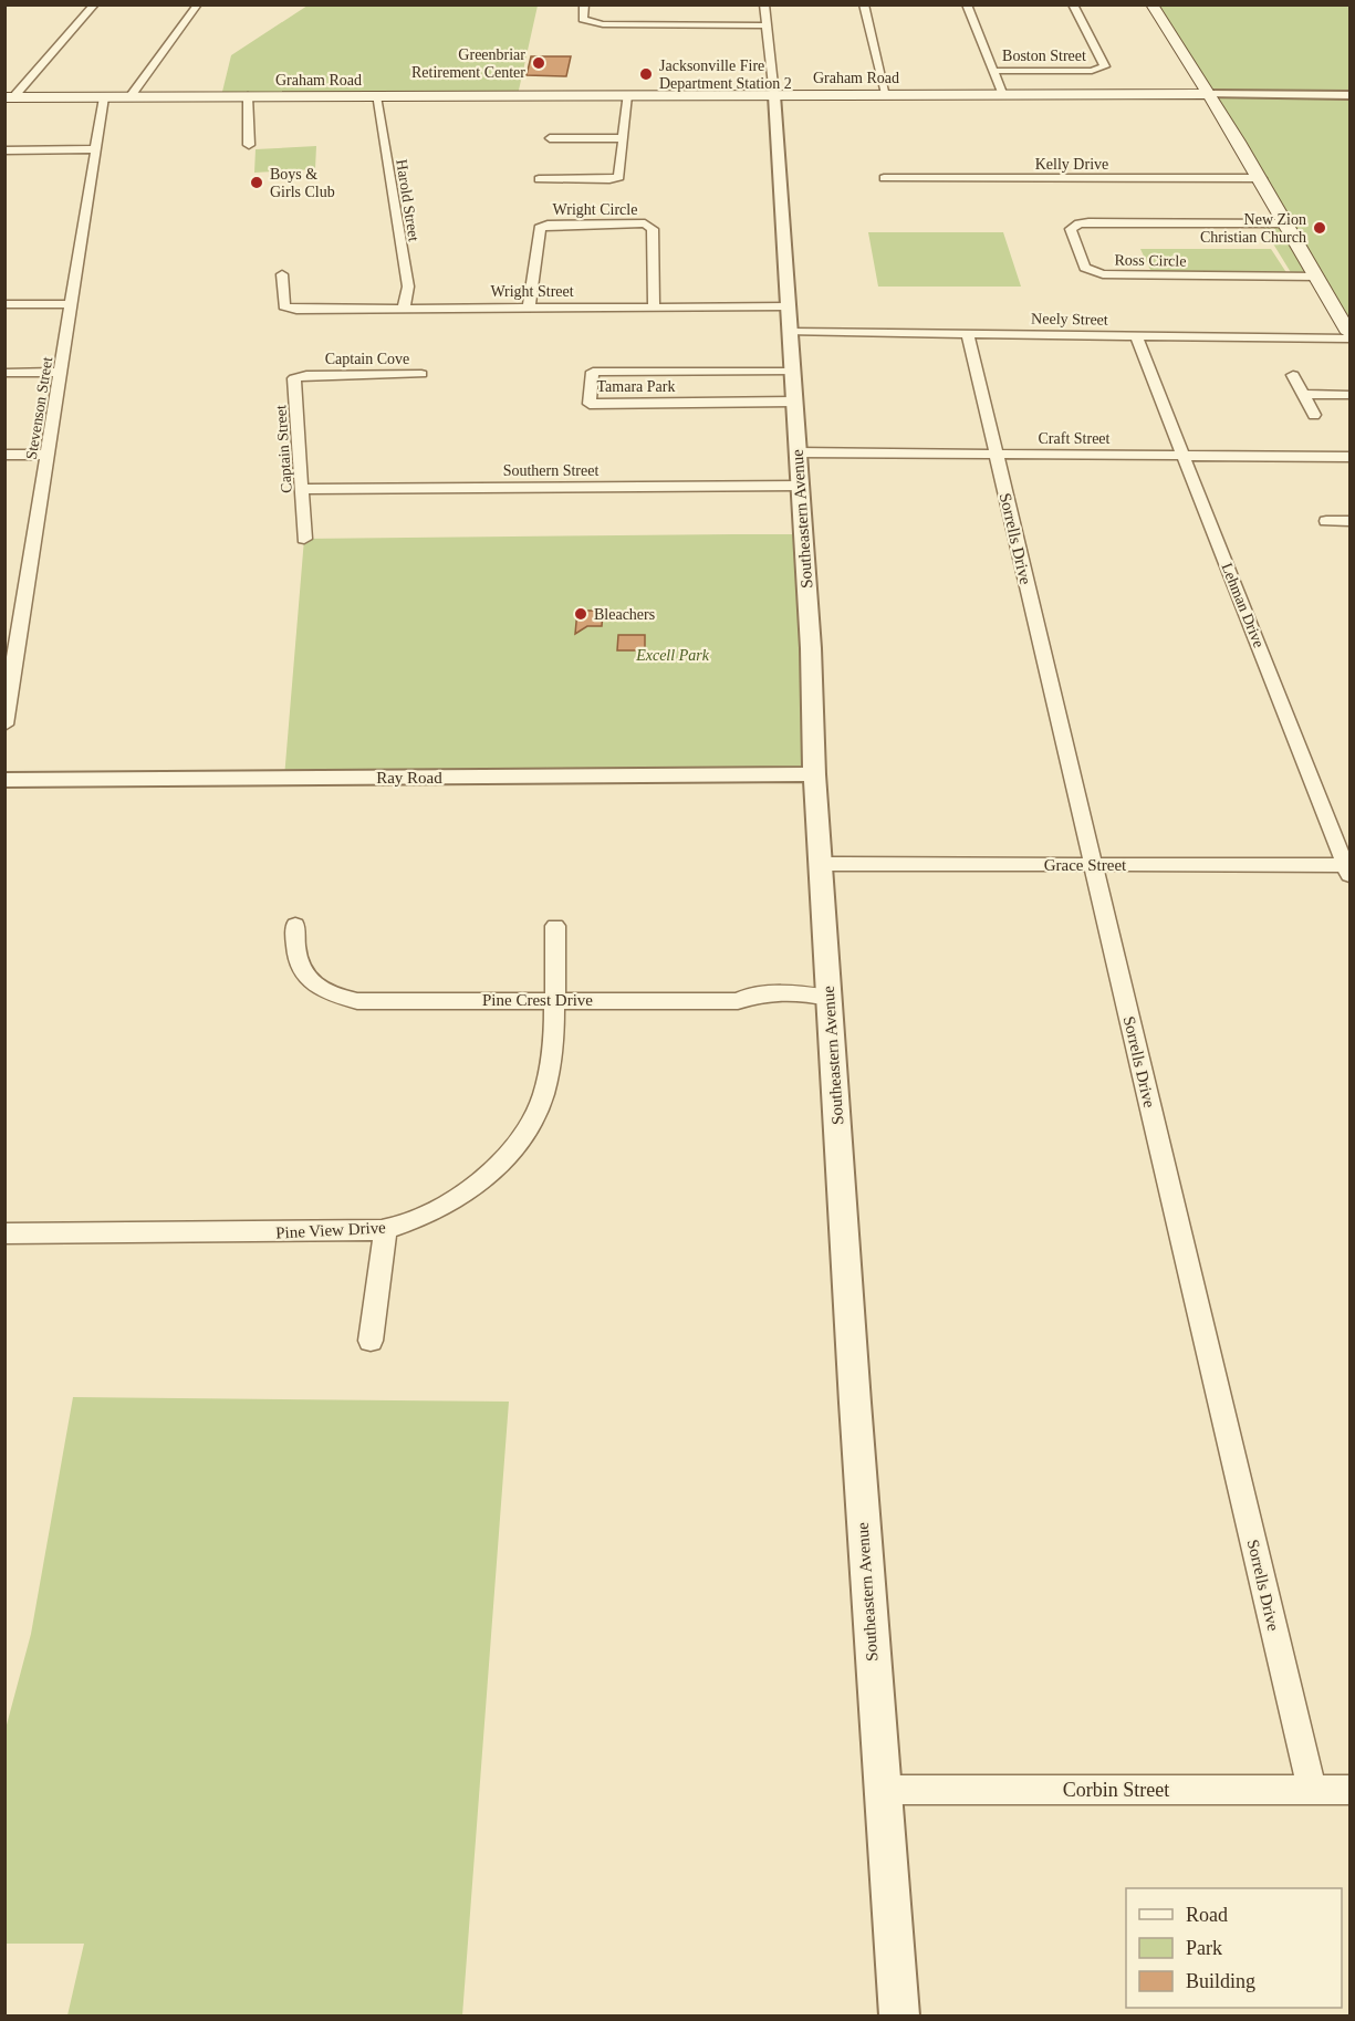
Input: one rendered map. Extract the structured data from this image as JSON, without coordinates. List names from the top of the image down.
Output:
{
  "streets": {
    "main road": ["Graham Road"],
    "street": [
      "Boston Street",
      "Kelly Drive",
      "Harold Street",
      "Wright Circle",
      "Ross Circle",
      "Wright Street",
      "Neely Street",
      "Captain Cove",
      "Tamara Park",
      "Stevenson Street",
      "Craft Street",
      "Captain Street",
      "Southern Street",
      "Southeastern Avenue",
      "Sorrells Drive",
      "Lehman Drive",
      "Ray Road",
      "Grace Street",
      "Pine Crest Drive",
      "Pine View Drive",
      "Corbin Street"
    ]
  },
  "crossings": [
    ["Graham Road", "Harold Street"],
    ["Graham Road", "Stevenson Street"],
    ["Graham Road", "Southeastern Avenue"],
    ["Harold Street", "Wright Street"],
    ["Wright Circle", "Wright Street"],
    ["Wright Street", "Southeastern Avenue"],
    ["Neely Street", "Southeastern Avenue"],
    ["Neely Street", "Sorrells Drive"],
    ["Neely Street", "Lehman Drive"],
    ["Captain Cove", "Captain Street"],
    ["Tamara Park", "Southeastern Avenue"],
    ["Craft Street", "Southeastern Avenue"],
    ["Craft Street", "Sorrells Drive"],
    ["Craft Street", "Lehman Drive"],
    ["Captain Street", "Southern Street"],
    ["Southern Street", "Southeastern Avenue"],
    ["Southeastern Avenue", "Ray Road"],
    ["Southeastern Avenue", "Grace Street"],
    ["Southeastern Avenue", "Pine Crest Drive"],
    ["Southeastern Avenue", "Corbin Street"],
    ["Sorrells Drive", "Grace Street"],
    ["Sorrells Drive", "Corbin Street"],
    ["Lehman Drive", "Grace Street"],
    ["Pine Crest Drive", "Pine View Drive"]
  ],
  "parks": ["Excell Park"],
  "places": [
    "Greenbriar Retirement Center",
    "Jacksonville Fire Department Station 2",
    "Boys & Girls Club",
    "New Zion Christian Church",
    "Bleachers"
  ],
  "legend": ["Road", "Park", "Building"]
}
